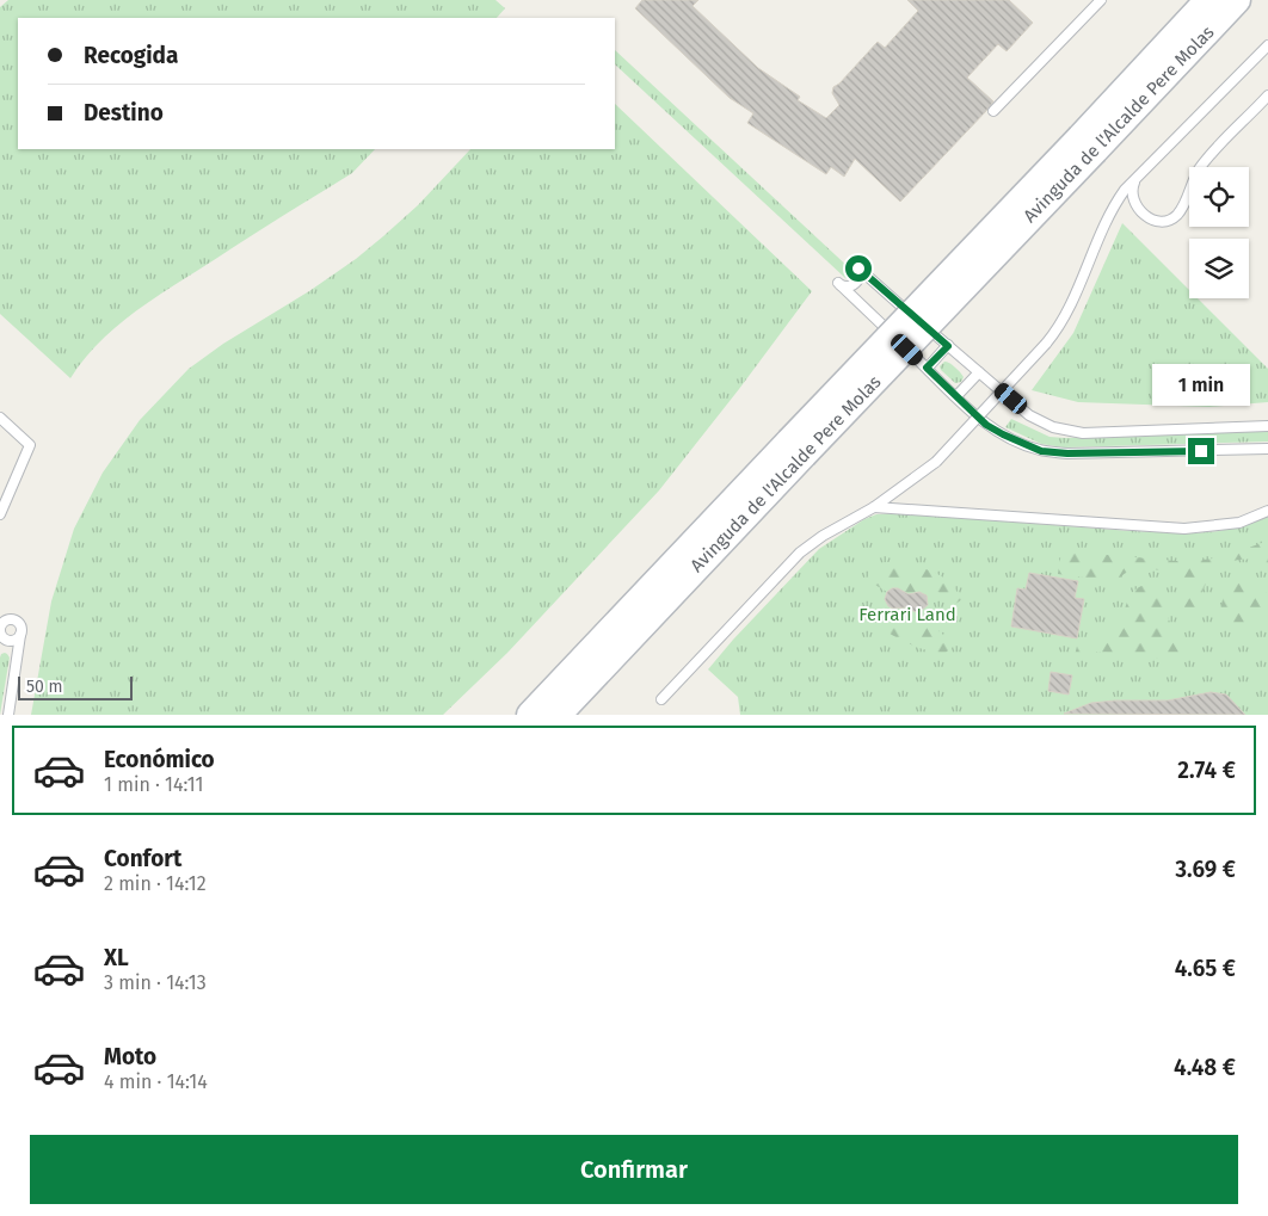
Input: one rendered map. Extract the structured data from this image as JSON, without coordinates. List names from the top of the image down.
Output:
{
  "streets": {
    "street": ["Avinguda de l'Alcalde Pere Molas"]
  },
  "parks": ["Ferrari Land"],
  "scale_bar": "50 m",
  "page": {
    "banner": ["Recogida", "Destino"],
    "bubble": "1 min",
    "scale": "50 m",
    "list": [
      {
        "name": "Económico",
        "note": "1 min · 14:11",
        "value": "2.74 €"
      },
      {
        "name": "Confort",
        "note": "2 min · 14:12",
        "value": "3.69 €"
      },
      {
        "name": "XL",
        "note": "3 min · 14:13",
        "value": "4.65 €"
      },
      {
        "name": "Moto",
        "note": "4 min · 14:14",
        "value": "4.48 €"
      }
    ],
    "buttons": "Confirmar"
  }
}
